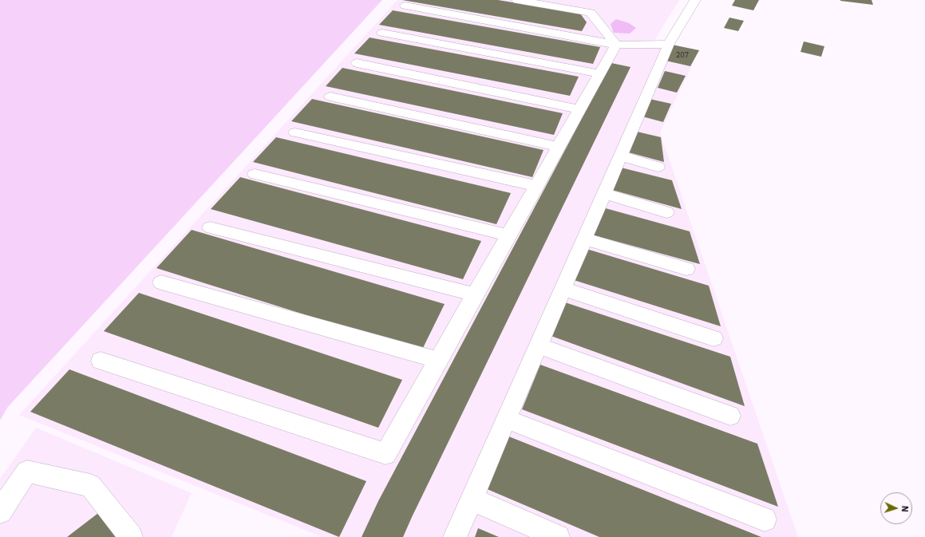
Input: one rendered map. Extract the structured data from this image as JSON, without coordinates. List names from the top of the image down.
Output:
{
  "house_numbers": ["207"],
  "north": "right"
}
